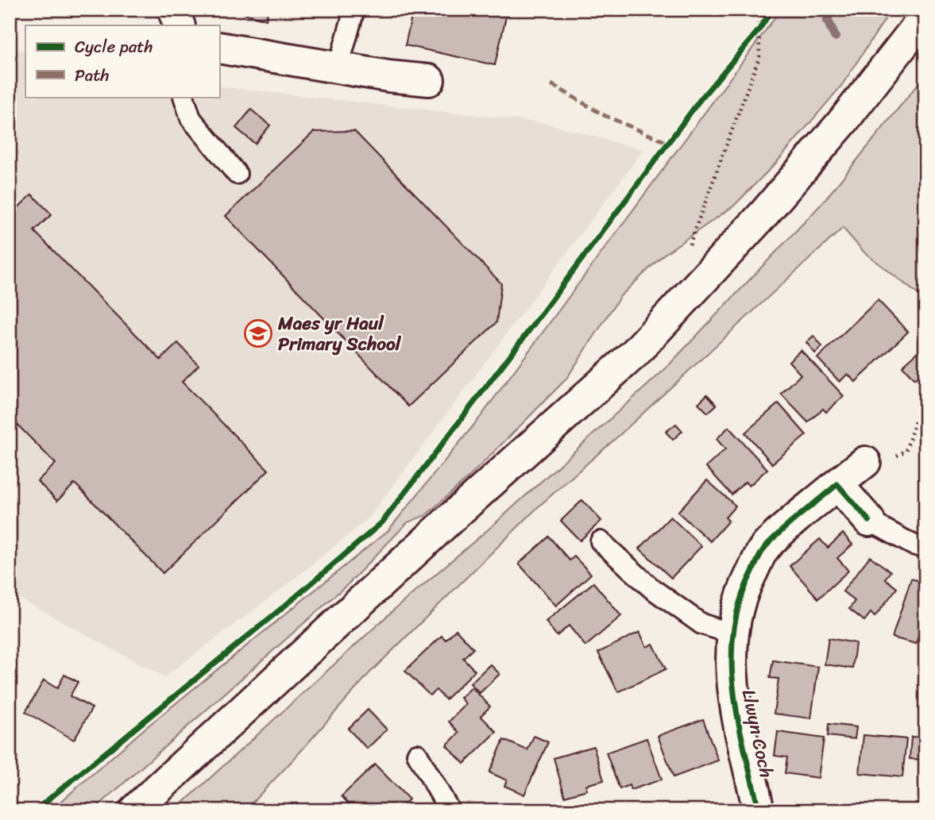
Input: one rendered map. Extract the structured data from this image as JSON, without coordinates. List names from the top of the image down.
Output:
{
  "streets": {
    "main road": ["Llwyn Coch"]
  },
  "places": {
    "school or university": ["Maes yr Haul Primary School"]
  },
  "legend": ["Cycle path", "Path"]
}
